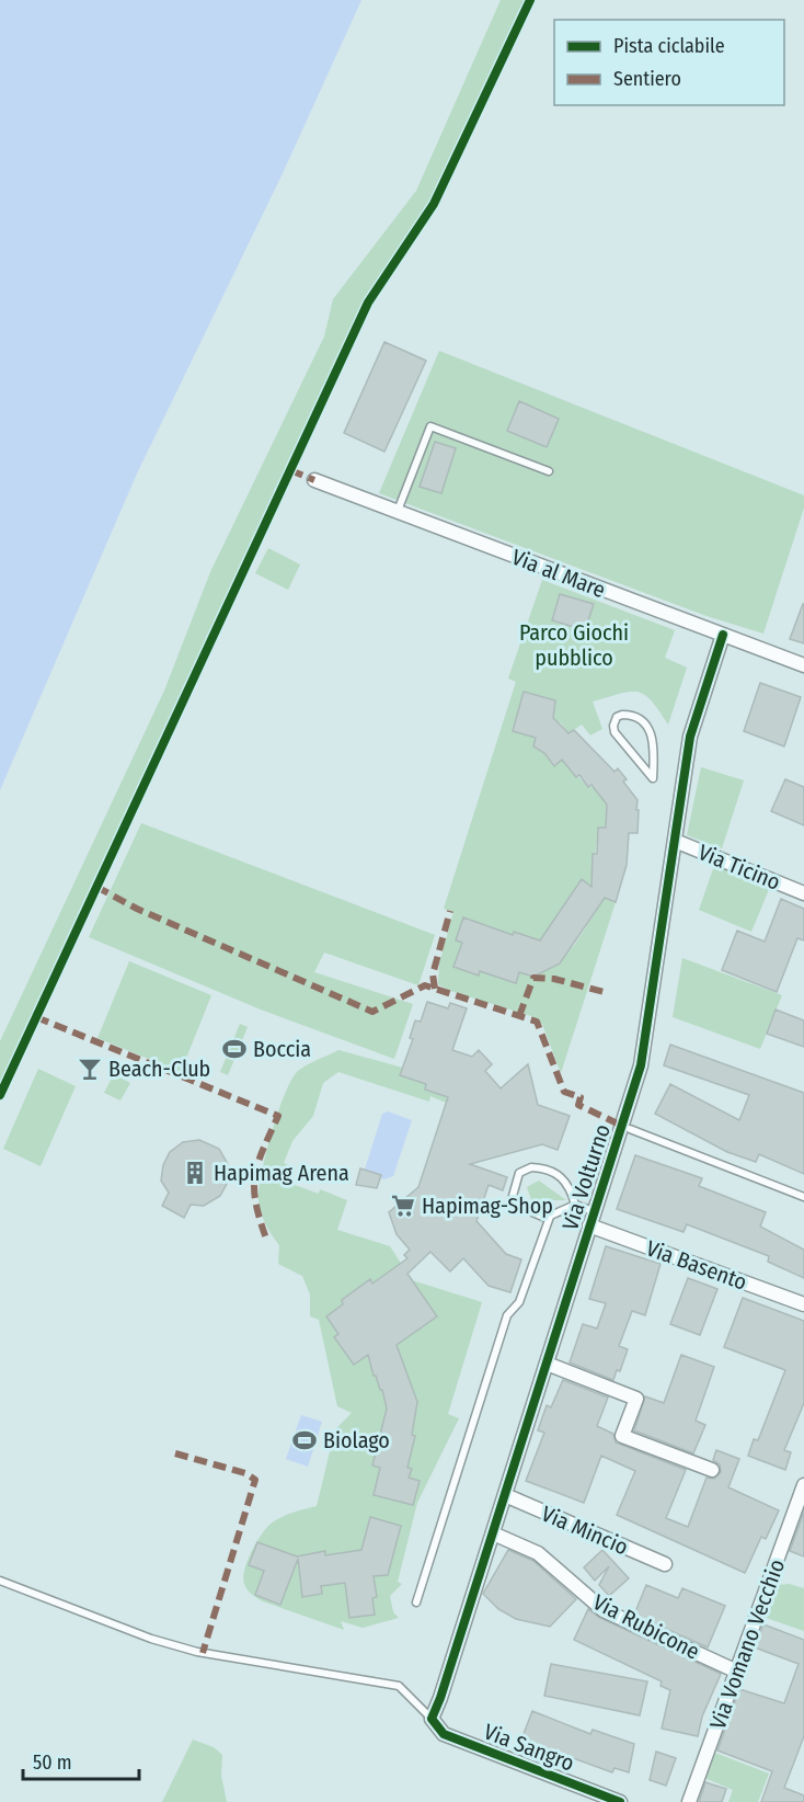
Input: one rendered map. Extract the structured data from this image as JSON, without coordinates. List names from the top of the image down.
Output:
{
  "streets": {
    "street": [
      "Via al Mare",
      "Via Ticino",
      "Via Volturno",
      "Via Basento",
      "Via Mincio",
      "Via Rubicone",
      "Via Vomano Vecchio",
      "Via Sangro"
    ]
  },
  "crossings": [
    ["Via al Mare", "Via Volturno"],
    ["Via Ticino", "Via Volturno"],
    ["Via Volturno", "Via Basento"],
    ["Via Volturno", "Via Mincio"],
    ["Via Volturno", "Via Rubicone"],
    ["Via Volturno", "Via Sangro"],
    ["Via Rubicone", "Via Vomano Vecchio"]
  ],
  "parks": ["Parco Giochi pubblico"],
  "places": {
    "sports": ["Boccia", "Biolago"],
    "bar": ["Beach-Club"],
    "building": ["Hapimag Arena"],
    "supermarket": ["Hapimag-Shop"]
  },
  "legend": ["Pista ciclabile", "Sentiero"],
  "scale_bar": "50 m"
}
